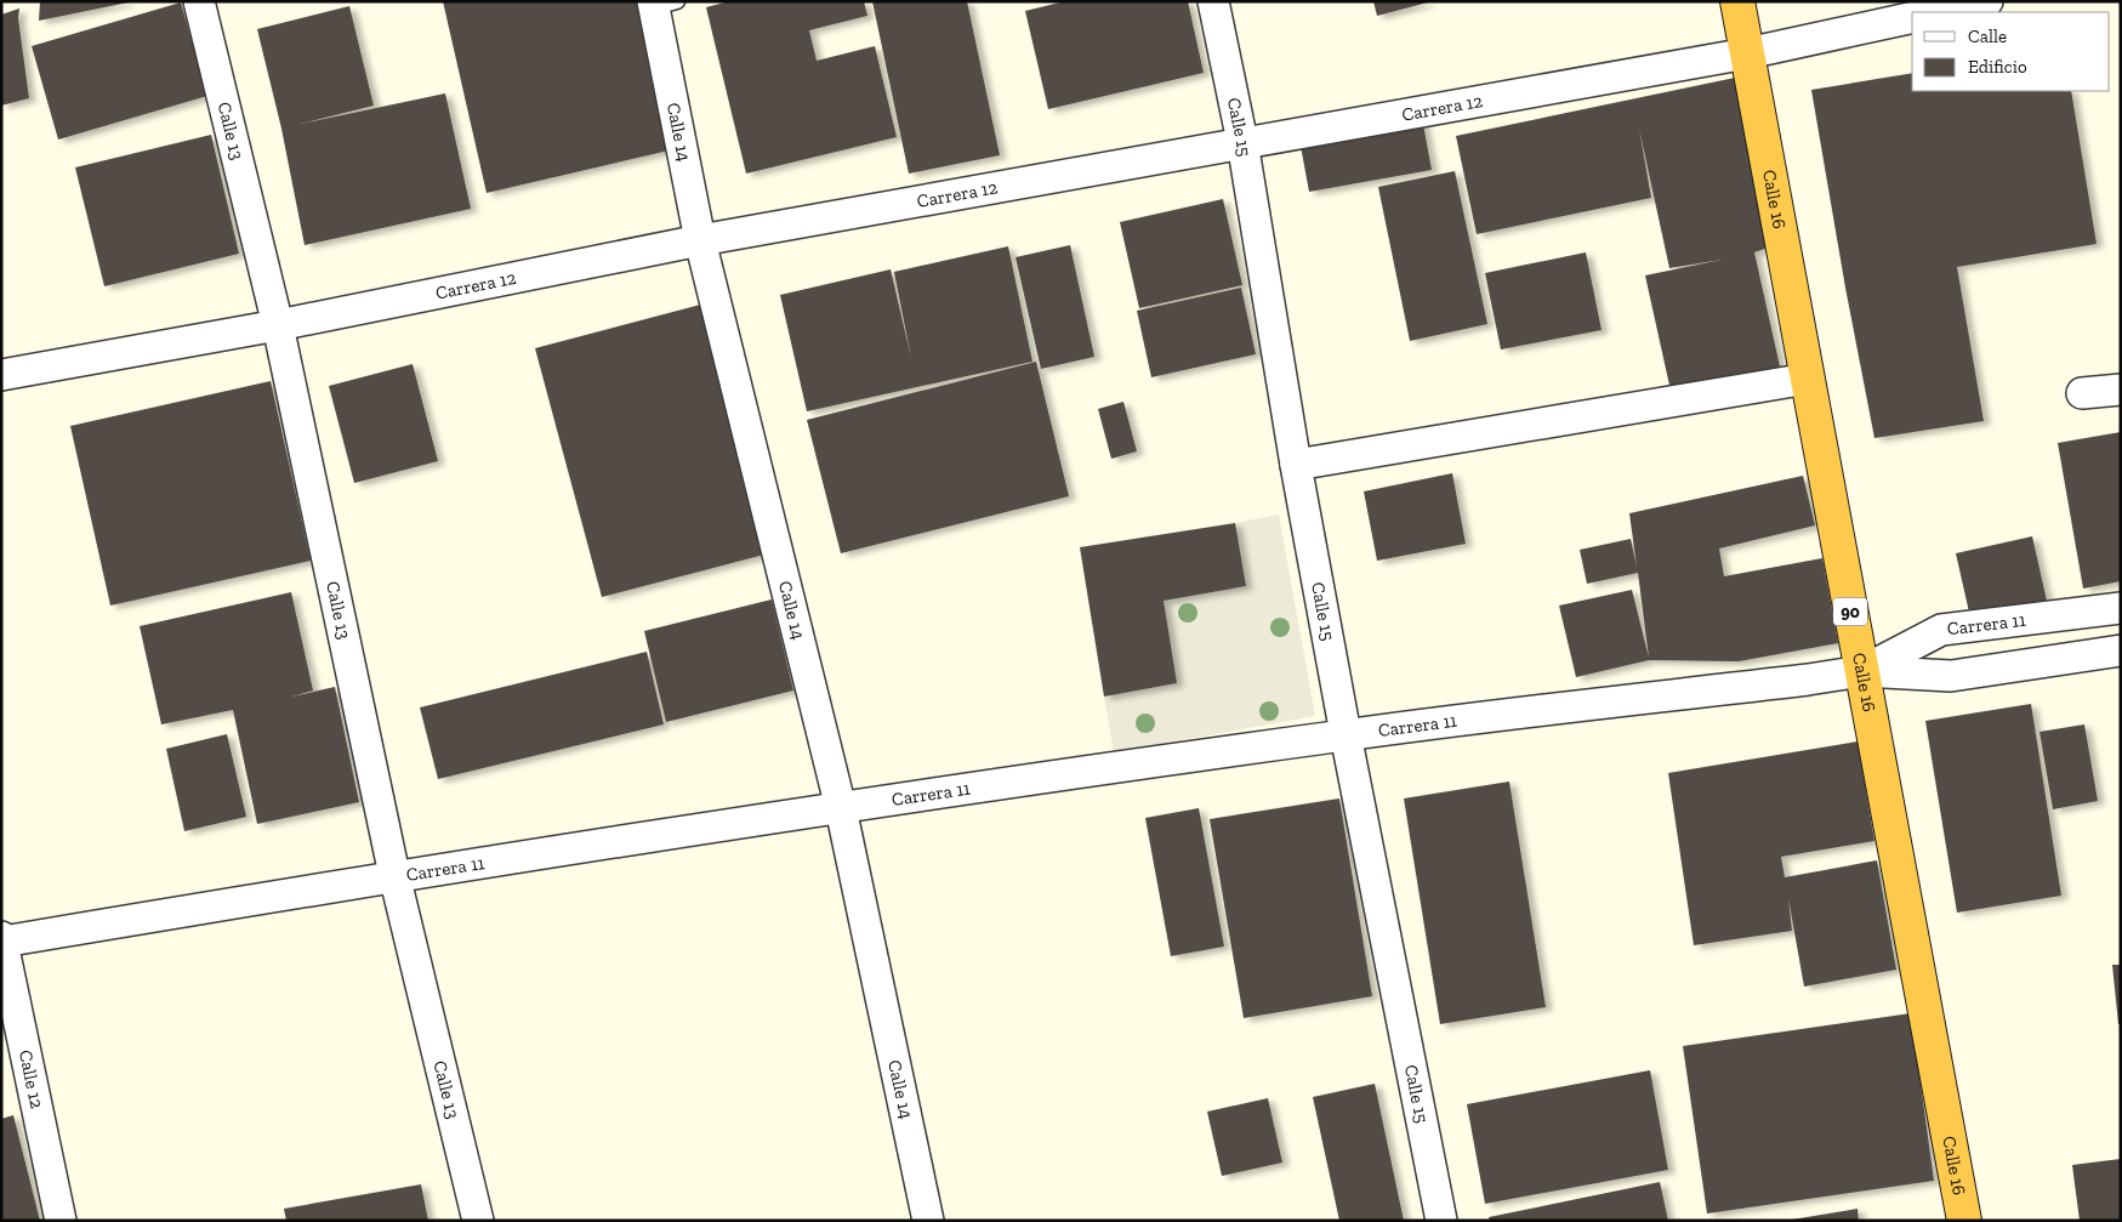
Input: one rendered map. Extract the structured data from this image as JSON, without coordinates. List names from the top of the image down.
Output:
{
  "streets": {
    "highway": ["Calle 16", "90"],
    "street": [
      "Carrera 12",
      "Calle 15",
      "Calle 13",
      "Calle 14",
      "Carrera 11",
      "Calle 12"
    ]
  },
  "crossings": [
    ["Carrera 12", "Calle 15"],
    ["Carrera 12", "Calle 13"],
    ["Carrera 12", "Calle 14"],
    ["Carrera 12", "Calle 16"],
    ["Calle 15", "Carrera 11"],
    ["Calle 13", "Carrera 11"],
    ["Calle 14", "Carrera 11"],
    ["Calle 16", "Carrera 11"],
    ["Carrera 11", "Calle 12"]
  ],
  "legend": ["Calle", "Edificio"]
}
